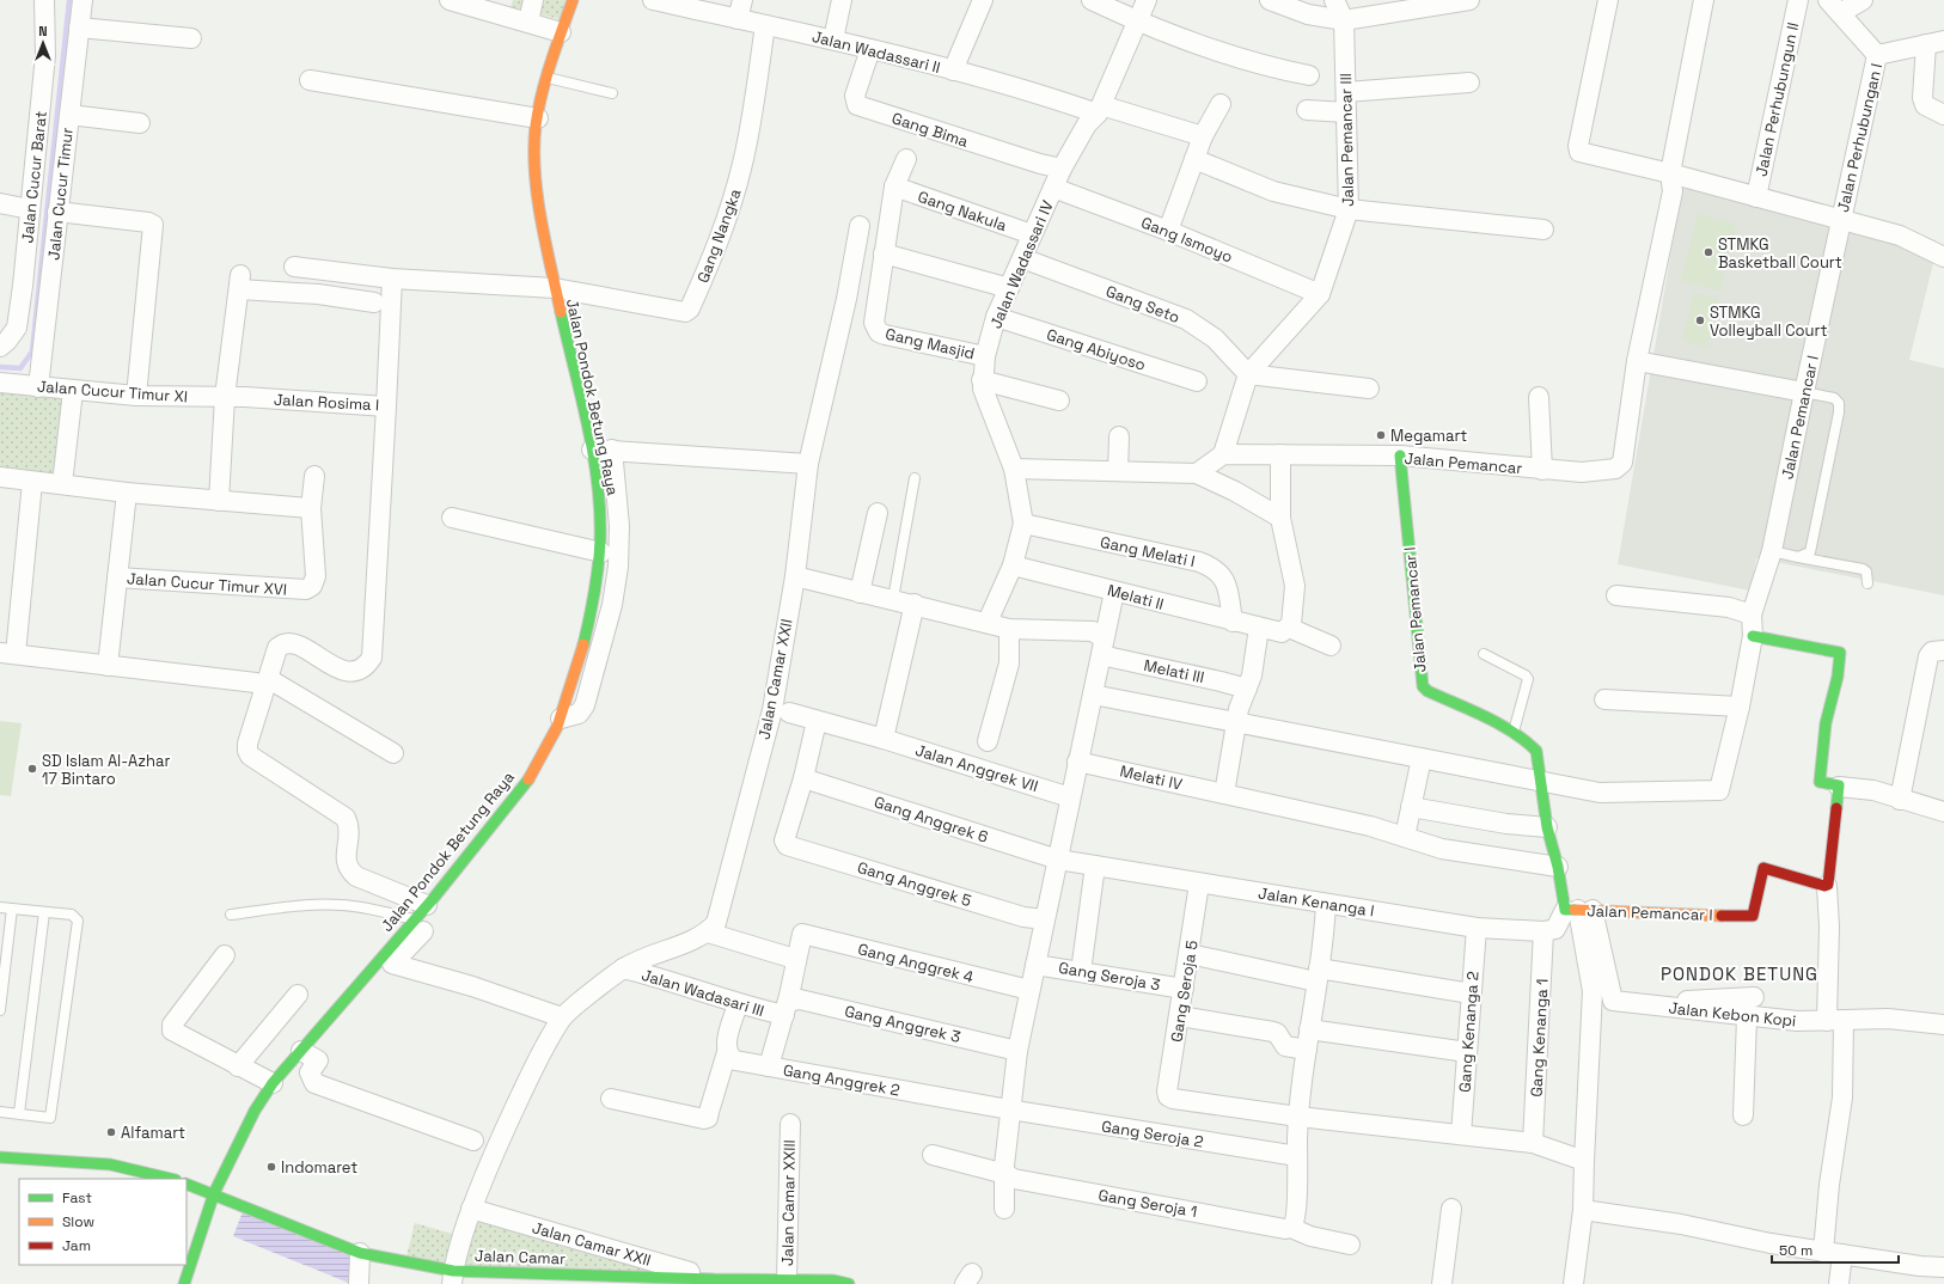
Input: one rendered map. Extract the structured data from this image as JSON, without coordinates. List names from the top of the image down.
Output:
{
  "streets": {
    "street": [
      "Jalan Wadassari II",
      "Jalan Perhubungun II",
      "Gang Bima",
      "Jalan Perhubungan I",
      "Jalan Pemancar III",
      "Jalan Cucur Barat",
      "Jalan Cucur Timur",
      "Gang Nakula",
      "Gang Nangka",
      "Gang Ismoyo",
      "Jalan Wadassari IV",
      "Gang Seto",
      "Gang Masjid",
      "Gang Abiyoso",
      "Jalan Cucur Timur XI",
      "Jalan Pondok Betung Raya",
      "Jalan Rosima I",
      "Jalan Pemancar I",
      "Jalan Pemancar",
      "Gang Melati I",
      "Jalan Cucur Timur XVI",
      "Melati II",
      "Melati III",
      "Jalan Camar XXII",
      "Jalan Anggrek VII",
      "Melati IV",
      "Gang Anggrek 6",
      "Gang Anggrek 5",
      "Jalan Kenanga I",
      "Gang Anggrek 4",
      "Gang Seroja 3",
      "Gang Seroja 5",
      "Jalan Wadasari III",
      "Jalan Kebon Kopi",
      "Gang Anggrek 3",
      "Gang Kenanga 2",
      "Gang Kenanga 1",
      "Gang Anggrek 2",
      "Gang Seroja 2",
      "Jalan Camar XXIII",
      "Gang Seroja 1",
      "Jalan Camar"
    ]
  },
  "crossings": [
    ["Jalan Wadassari II", "Gang Bima"],
    ["Jalan Wadassari II", "Gang Nangka"],
    ["Jalan Wadassari II", "Jalan Wadassari IV"],
    ["Jalan Perhubungun II", "Jalan Perhubungan I"],
    ["Gang Bima", "Jalan Wadassari IV"],
    ["Jalan Perhubungan I", "Jalan Pemancar I"],
    ["Jalan Perhubungan I", "Jalan Pemancar"],
    ["Jalan Pemancar III", "Gang Ismoyo"],
    ["Jalan Pemancar III", "Gang Seto"],
    ["Jalan Pemancar III", "Jalan Pemancar"],
    ["Jalan Cucur Timur", "Jalan Cucur Timur XI"],
    ["Gang Nakula", "Jalan Wadassari IV"],
    ["Gang Nangka", "Jalan Pondok Betung Raya"],
    ["Gang Ismoyo", "Jalan Wadassari IV"],
    ["Jalan Wadassari IV", "Gang Seto"],
    ["Jalan Wadassari IV", "Gang Masjid"],
    ["Jalan Wadassari IV", "Gang Abiyoso"],
    ["Jalan Wadassari IV", "Gang Melati I"],
    ["Jalan Wadassari IV", "Melati II"],
    ["Jalan Cucur Timur XI", "Jalan Rosima I"],
    ["Jalan Pondok Betung Raya", "Jalan Camar"],
    ["Jalan Pemancar I", "Jalan Pemancar"],
    ["Jalan Pemancar I", "Melati IV"],
    ["Jalan Pemancar I", "Jalan Kebon Kopi"],
    ["Gang Melati I", "Melati II"],
    ["Jalan Camar XXII", "Jalan Camar"],
    ["Gang Anggrek 6", "Gang Anggrek 5"],
    ["Gang Anggrek 6", "Jalan Kenanga I"],
    ["Jalan Kenanga I", "Gang Seroja 5"],
    ["Jalan Kenanga I", "Gang Kenanga 2"],
    ["Jalan Kenanga I", "Gang Kenanga 1"],
    ["Gang Anggrek 4", "Jalan Wadasari III"],
    ["Gang Anggrek 4", "Gang Anggrek 3"],
    ["Gang Seroja 3", "Gang Seroja 5"],
    ["Jalan Wadasari III", "Gang Anggrek 3"],
    ["Gang Anggrek 2", "Gang Seroja 2"],
    ["Jalan Camar XXIII", "Jalan Camar"]
  ],
  "districts": ["PONDOK BETUNG"],
  "places": [
    "STMKG Basketball Court",
    "STMKG Volleyball Court",
    "Megamart",
    "SD Islam Al-Azhar 17 Bintaro",
    "Alfamart",
    "Indomaret"
  ],
  "legend": ["Fast", "Slow", "Jam"],
  "scale_bar": "50 m",
  "north": "top"
}
